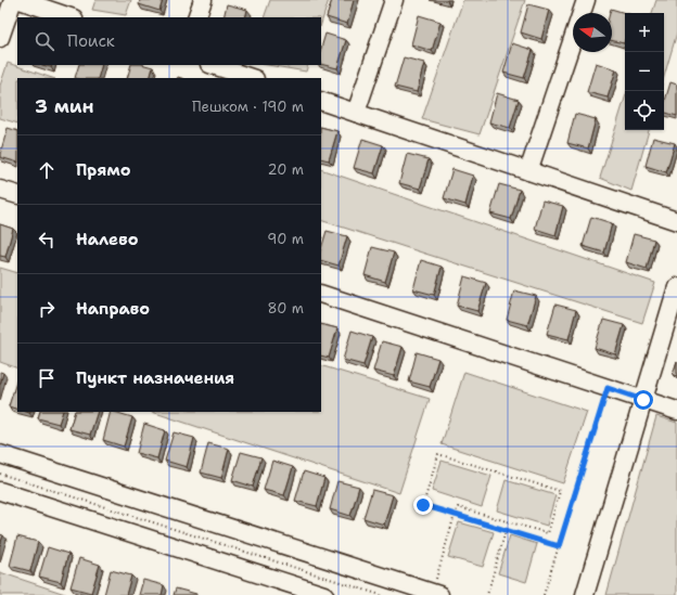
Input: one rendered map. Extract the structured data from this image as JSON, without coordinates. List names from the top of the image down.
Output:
{
  "north": "left",
  "page": {
    "map_buttons": ["+", "−"],
    "search": "Поиск",
    "heading": ["3 мин", "Пешком · 190 m"],
    "list": [
      ["Прямо", "20 m"],
      ["Налево", "90 m"],
      ["Направо", "80 m"],
      "Пункт назначения"
    ]
  }
}
